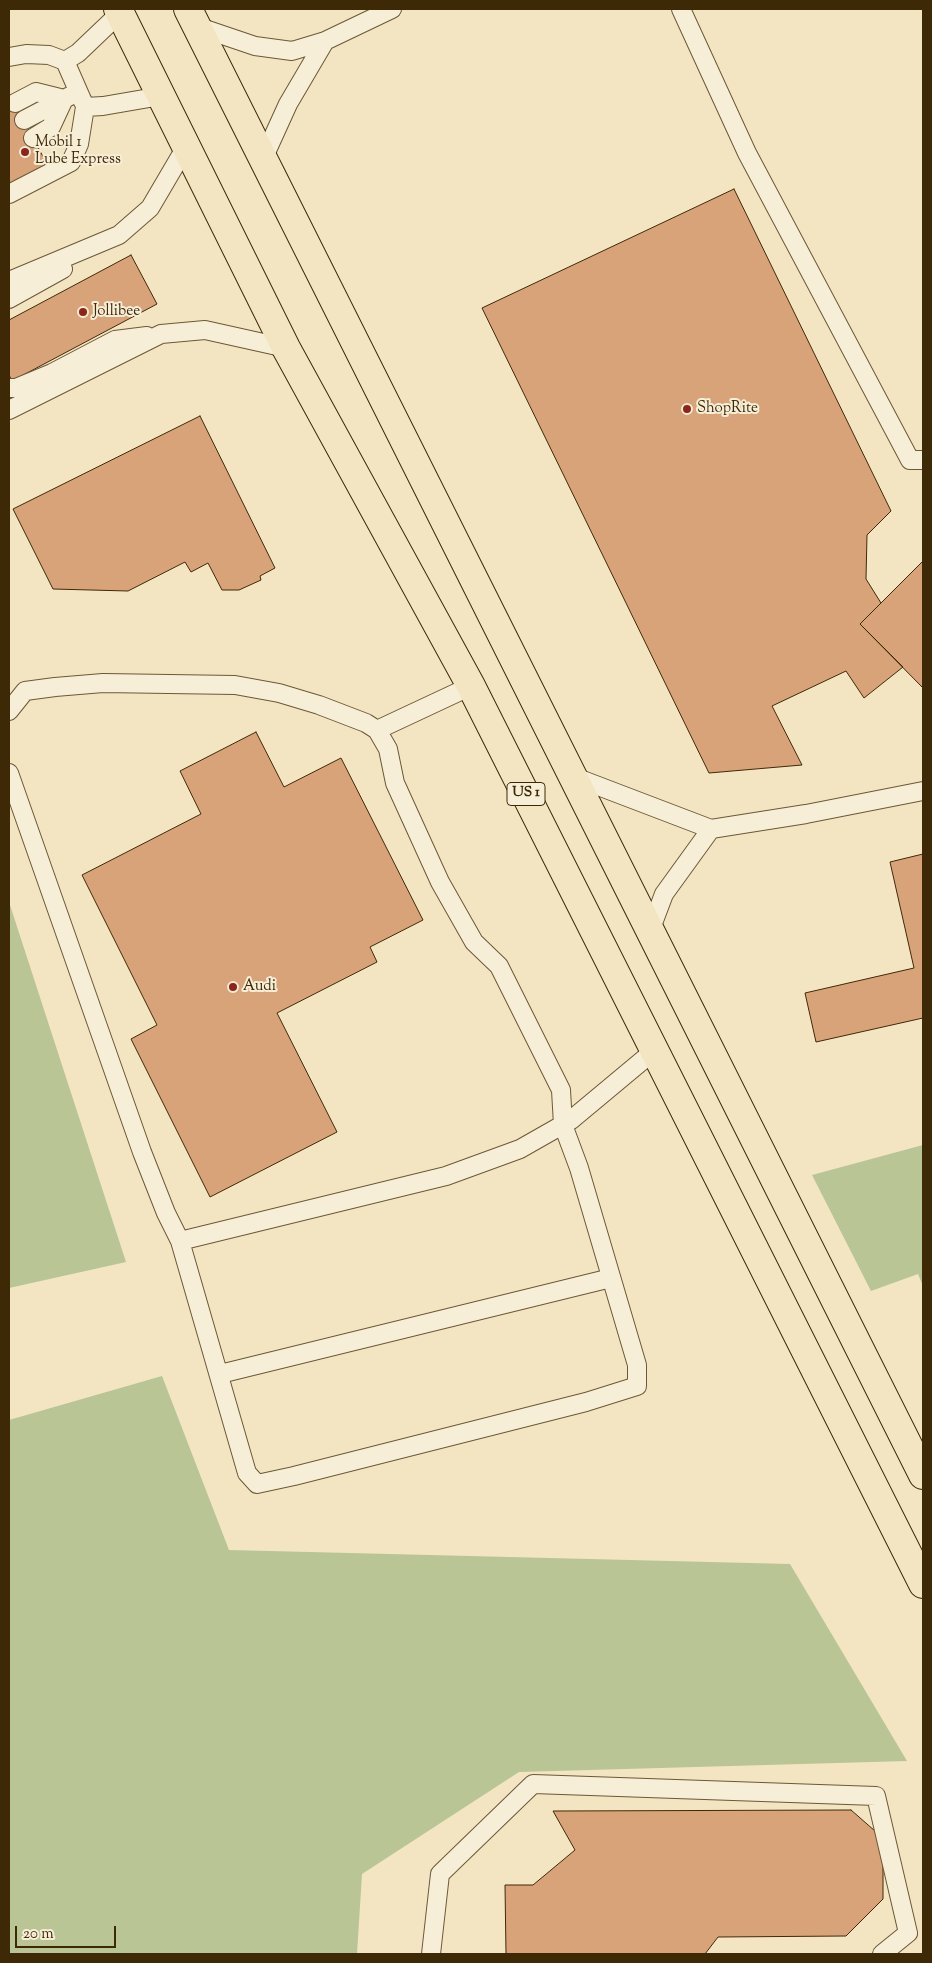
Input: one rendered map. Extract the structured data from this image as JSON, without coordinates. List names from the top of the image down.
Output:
{
  "streets": {
    "highway": ["US 1"]
  },
  "places": [
    "Mobil 1 Lube Express",
    "Jollibee",
    "ShopRite",
    "Audi"
  ],
  "scale_bar": "20 m"
}
